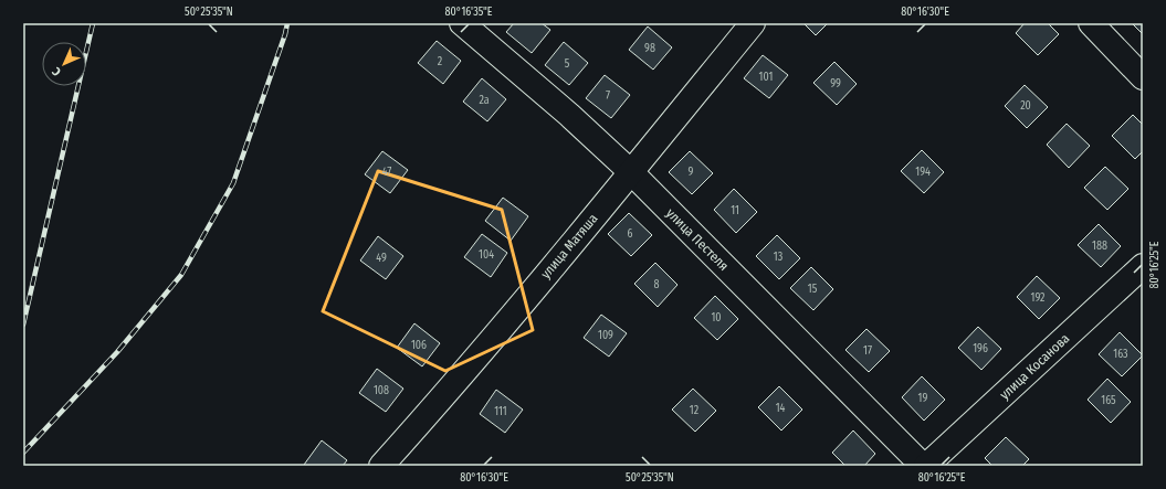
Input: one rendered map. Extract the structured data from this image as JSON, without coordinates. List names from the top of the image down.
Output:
{
  "streets": {
    "street": ["улица Пестеля", "улица Матяша", "улица Косанова"]
  },
  "crossings": [
    ["улица Пестеля", "улица Матяша"]
  ],
  "house_numbers": [
    "98",
    "2",
    "5",
    "101",
    "99",
    "7",
    "2а",
    "20",
    "47",
    "9",
    "194",
    "11",
    "6",
    "188",
    "104",
    "13",
    "49",
    "8",
    "15",
    "192",
    "10",
    "109",
    "106",
    "196",
    "17",
    "163",
    "108",
    "19",
    "165",
    "14",
    "12",
    "111"
  ],
  "north": "bottom left",
  "coordinates": [
    "50°25'35\"N",
    "80°16'35\"E",
    "80°16'30\"E",
    "80°16'25\"E"
  ]
}
